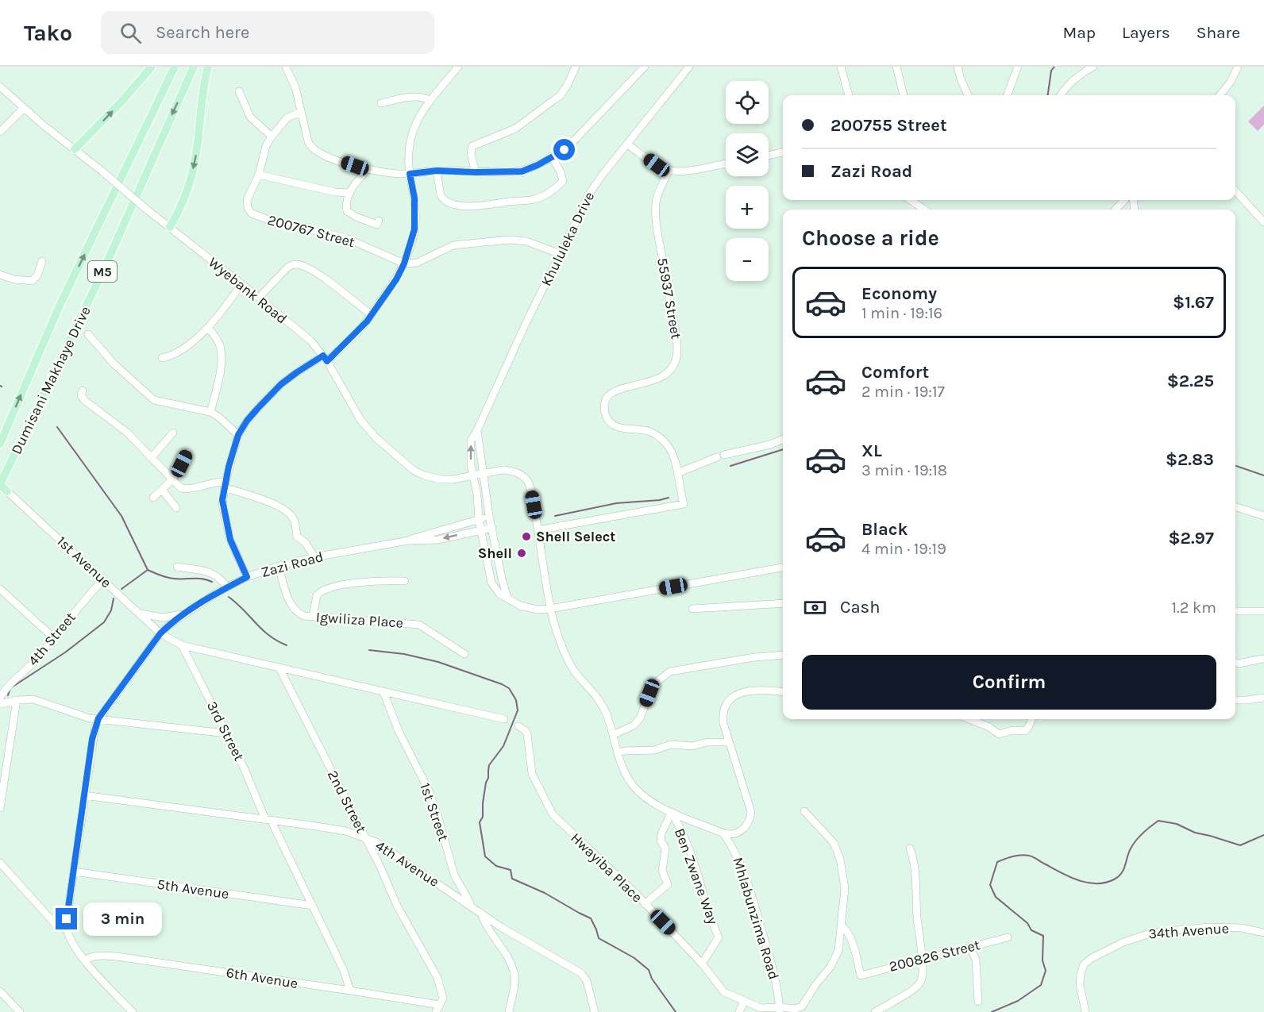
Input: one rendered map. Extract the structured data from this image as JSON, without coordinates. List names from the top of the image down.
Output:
{
  "streets": {
    "main road": ["M5", "Dumisani Makhaye Drive"],
    "street": [
      "200767 Street",
      "Khululeka Drive",
      "Wyebank Road",
      "55937 Street",
      "1st Avenue",
      "Zazi Road",
      "Igwiliza Place",
      "4th Street",
      "3rd Street",
      "2nd Street",
      "1st Street",
      "4th Avenue",
      "Hwayiba Place",
      "Ben Zwane Way",
      "5th Avenue",
      "Mhlabunzima Road",
      "34th Avenue",
      "200826 Street",
      "6th Avenue"
    ]
  },
  "crossings": [
    ["Khululeka Drive", "Wyebank Road"],
    ["Khululeka Drive", "Zazi Road"],
    ["Wyebank Road", "55937 Street"],
    ["Wyebank Road", "Ben Zwane Way"],
    ["Wyebank Road", "Mhlabunzima Road"],
    ["1st Avenue", "Zazi Road"],
    ["1st Avenue", "4th Street"],
    ["Zazi Road", "Igwiliza Place"],
    ["Zazi Road", "4th Avenue"],
    ["Zazi Road", "5th Avenue"],
    ["3rd Street", "4th Avenue"],
    ["3rd Street", "5th Avenue"],
    ["3rd Street", "6th Avenue"],
    ["2nd Street", "4th Avenue"],
    ["2nd Street", "6th Avenue"],
    ["1st Street", "4th Avenue"],
    ["Hwayiba Place", "Ben Zwane Way"],
    ["Hwayiba Place", "Mhlabunzima Road"],
    ["Hwayiba Place", "200826 Street"]
  ],
  "places": ["Shell Select", "Shell"],
  "page": {
    "header": "Tako",
    "search": "Search here",
    "nav": ["Map", "Layers", "Share"],
    "map_buttons": ["+", "−"],
    "banner": ["200755 Street", "Zazi Road"],
    "heading": "Choose a ride",
    "list": [
      {
        "name": "Economy",
        "note": "1 min · 19:16",
        "value": "$1.67"
      },
      {
        "name": "Comfort",
        "note": "2 min · 19:17",
        "value": "$2.25"
      },
      {
        "name": "XL",
        "note": "3 min · 19:18",
        "value": "$2.83"
      },
      {
        "name": "Black",
        "note": "4 min · 19:19",
        "value": "$2.97"
      }
    ],
    "pay": ["Cash", "1.2 km"],
    "buttons": "Confirm",
    "bubble": "3 min"
  }
}
